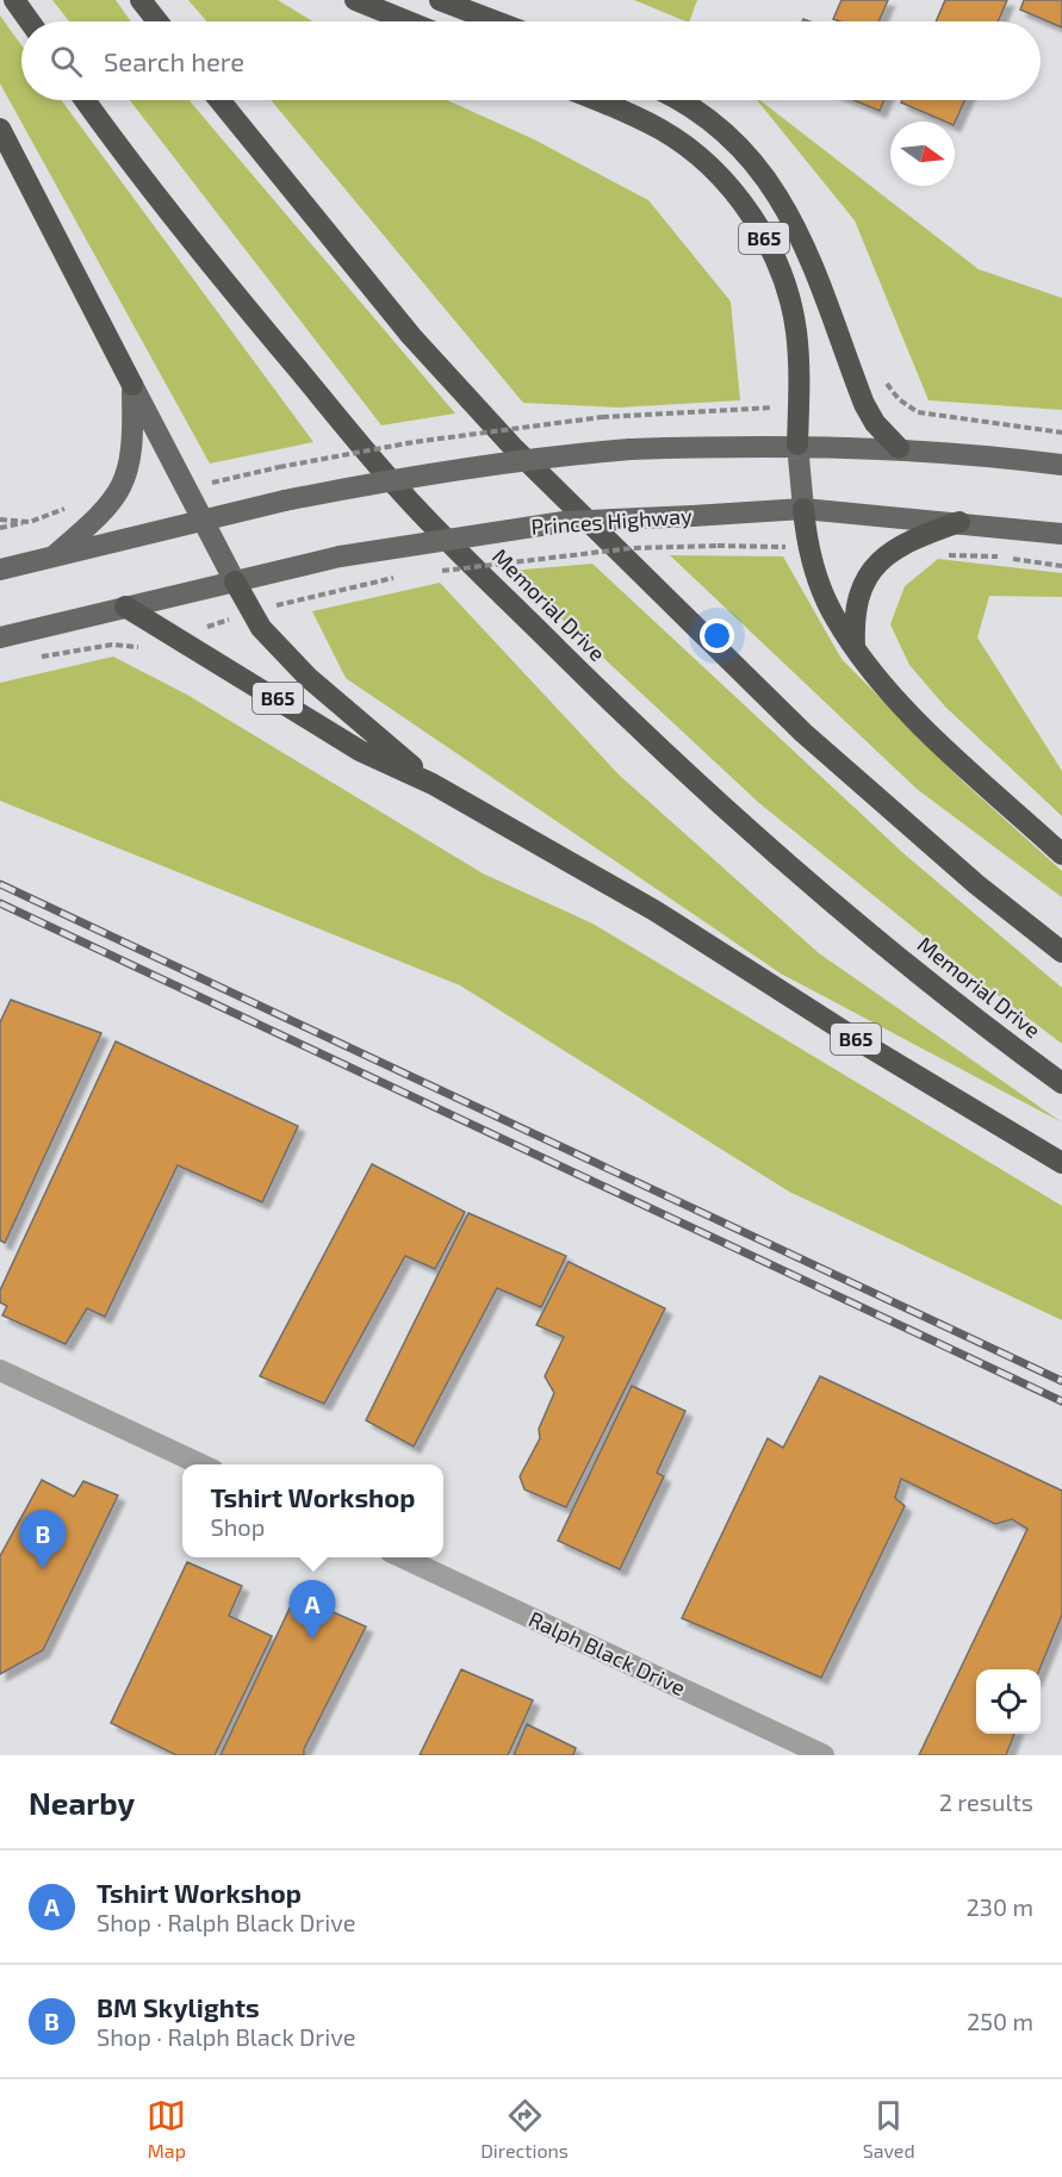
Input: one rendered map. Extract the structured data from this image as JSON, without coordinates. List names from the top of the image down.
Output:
{
  "streets": {
    "highway": ["B65", "Memorial Drive"],
    "main road": ["Princes Highway"],
    "street": ["Ralph Black Drive"]
  },
  "crossings": [
    ["B65", "Princes Highway"]
  ],
  "north": "right",
  "page": {
    "search": "Search here",
    "popup": ["Tshirt Workshop", "Shop"],
    "pins": ["B", "A"],
    "heading": ["Nearby", "2 results"],
    "list": [
      {
        "mark": "A",
        "name": "Tshirt Workshop",
        "note": "Shop · Ralph Black Drive",
        "value": "230 m"
      },
      {
        "mark": "B",
        "name": "BM Skylights",
        "note": "Shop · Ralph Black Drive",
        "value": "250 m"
      }
    ],
    "nav": ["Map", "Directions", "Saved"]
  }
}
